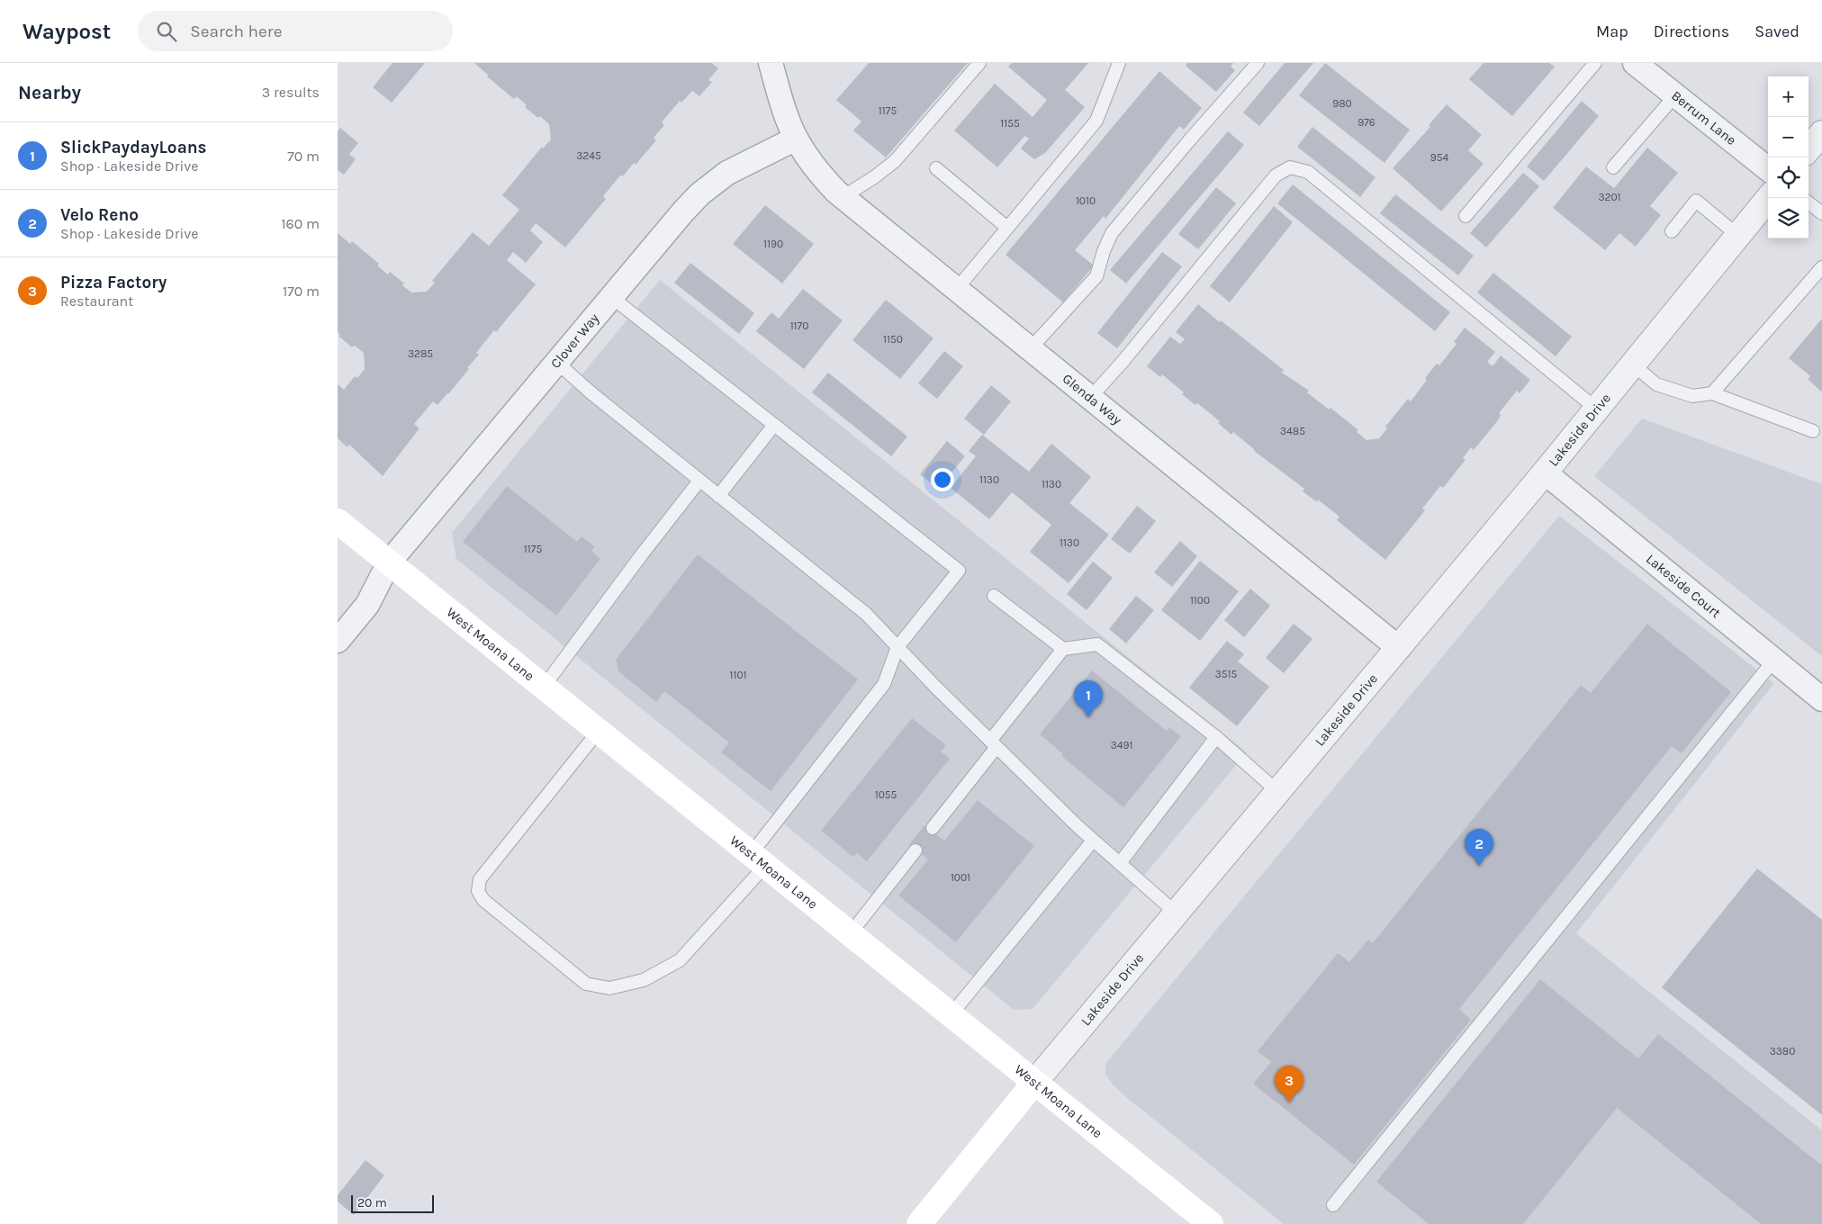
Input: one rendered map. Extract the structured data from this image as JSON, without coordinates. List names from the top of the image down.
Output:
{
  "streets": {
    "main road": ["Lakeside Drive", "West Moana Lane"],
    "street": [
      "Berrum Lane",
      "Clover Way",
      "Glenda Way",
      "Lakeside Court"
    ]
  },
  "crossings": [
    ["Clover Way", "Glenda Way"],
    ["Clover Way", "West Moana Lane"],
    ["Glenda Way", "Lakeside Drive"],
    ["Lakeside Drive", "Lakeside Court"],
    ["Lakeside Drive", "West Moana Lane"]
  ],
  "house_numbers": [
    "980",
    "1175",
    "976",
    "1155",
    "3245",
    "954",
    "3201",
    "1010",
    "1190",
    "1170",
    "1150",
    "3285",
    "3485",
    "1130",
    "1130",
    "1130",
    "1175",
    "1100",
    "3515",
    "1101",
    "3491",
    "1055",
    "1001",
    "3380"
  ],
  "scale_bar": "20 m",
  "page": {
    "header": "Waypost",
    "search": "Search here",
    "nav": ["Map", "Directions", "Saved"],
    "heading": ["Nearby", "3 results"],
    "map_buttons": ["+", "−"],
    "list": [
      {
        "mark": "1",
        "name": "SlickPaydayLoans",
        "note": "Shop · Lakeside Drive",
        "value": "70 m"
      },
      {
        "mark": "2",
        "name": "Velo Reno",
        "note": "Shop · Lakeside Drive",
        "value": "160 m"
      },
      {
        "mark": "3",
        "name": "Pizza Factory",
        "note": "Restaurant",
        "value": "170 m"
      }
    ],
    "pins": ["1", "2", "3"],
    "scale": "20 m"
  }
}
